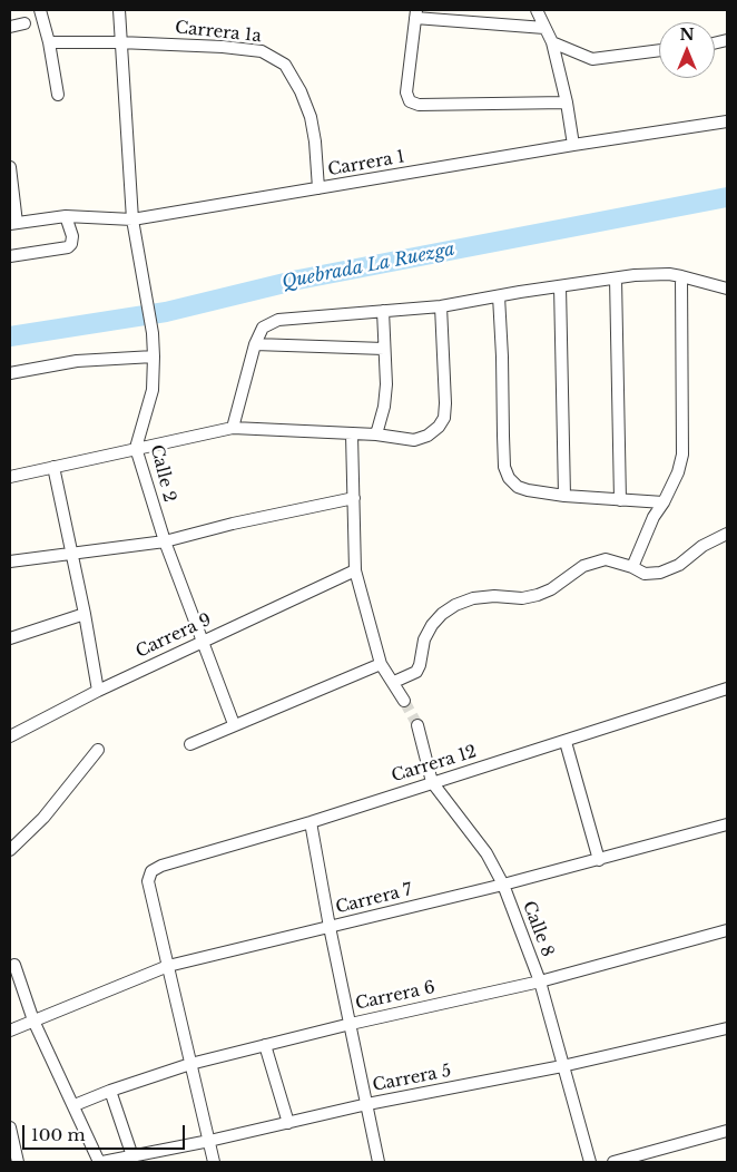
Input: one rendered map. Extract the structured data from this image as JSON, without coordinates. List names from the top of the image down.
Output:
{
  "streets": {
    "street": [
      "Carrera 1a",
      "Carrera 1",
      "Calle 2",
      "Carrera 9",
      "Carrera 12",
      "Carrera 7",
      "Calle 8",
      "Carrera 6",
      "Carrera 5"
    ]
  },
  "crossings": [
    ["Carrera 1a", "Carrera 1"],
    ["Carrera 1a", "Calle 2"],
    ["Carrera 1", "Calle 2"],
    ["Calle 2", "Carrera 9"],
    ["Carrera 12", "Carrera 7"],
    ["Carrera 12", "Calle 8"],
    ["Carrera 7", "Calle 8"],
    ["Calle 8", "Carrera 6"],
    ["Calle 8", "Carrera 5"]
  ],
  "water": ["Quebrada La Ruezga"],
  "scale_bar": "100 m",
  "north": "top"
}
